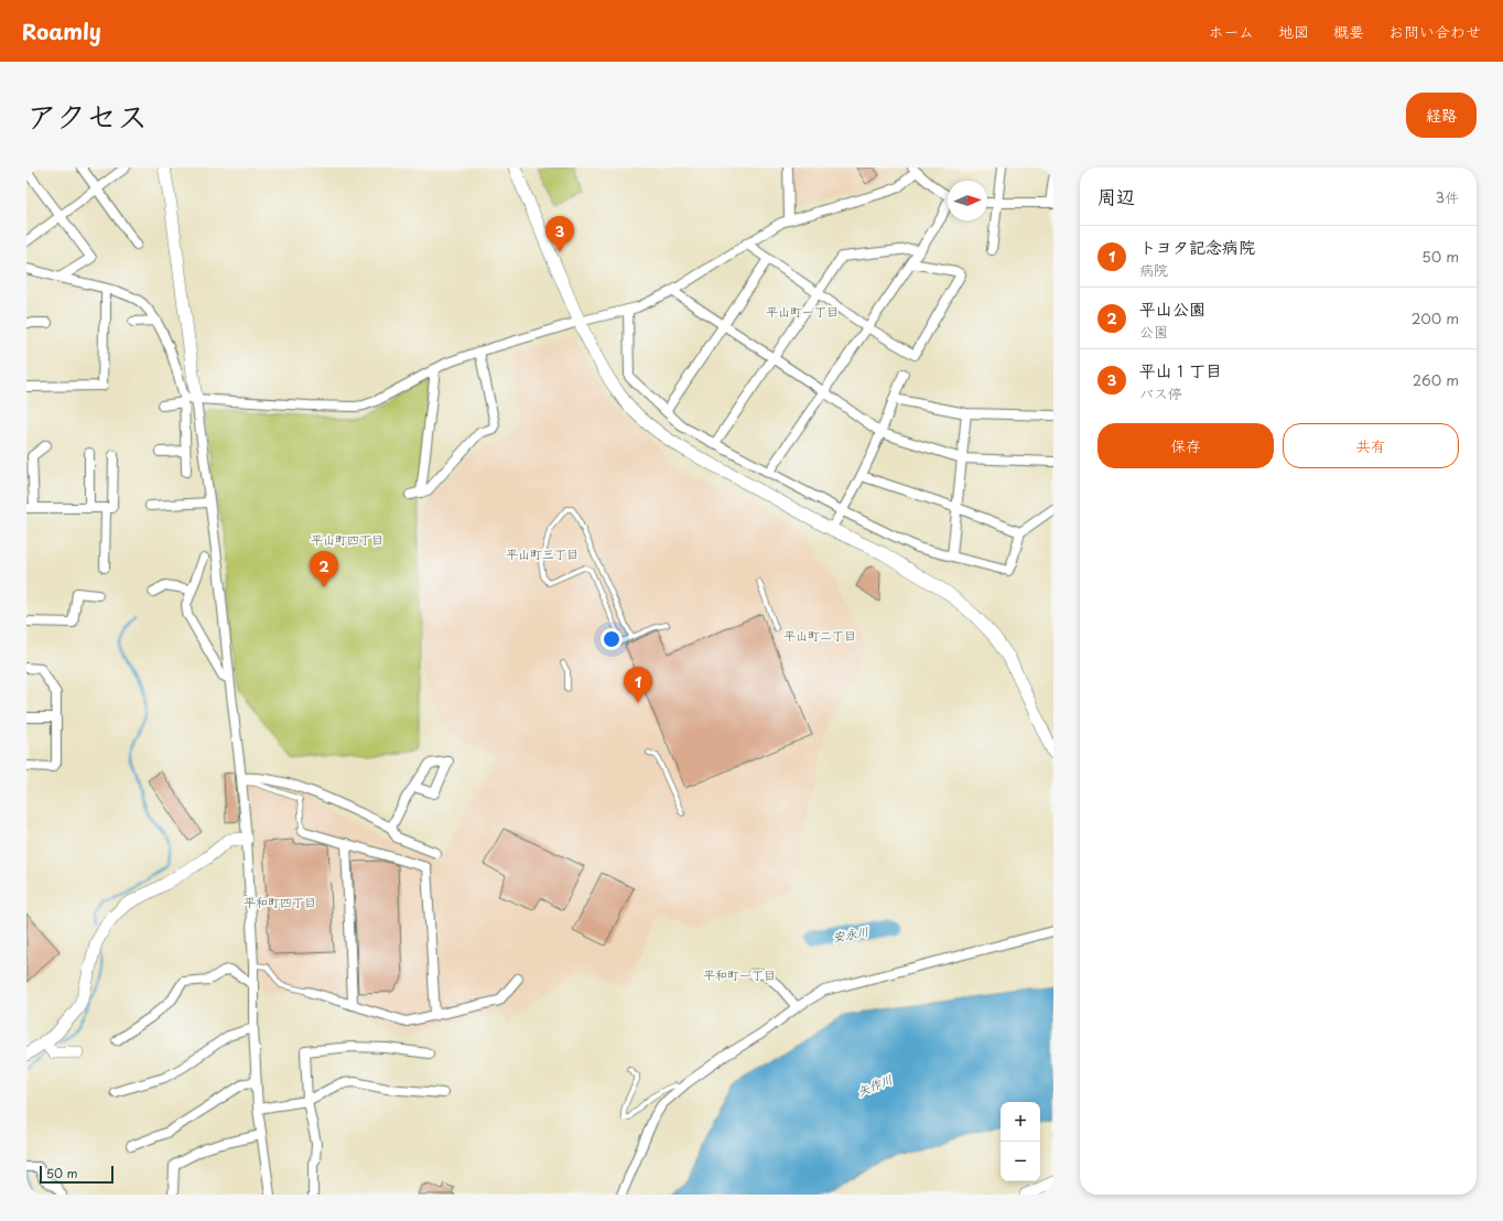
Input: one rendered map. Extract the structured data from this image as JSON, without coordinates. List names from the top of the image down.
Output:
{
  "districts": [
    "平山町一丁目",
    "平山町四丁目",
    "平山町三丁目",
    "平山町二丁目",
    "平和町四丁目",
    "平和町一丁目"
  ],
  "water": ["安永川", "矢作川"],
  "scale_bar": "50 m",
  "north": "right",
  "page": {
    "header": "Roamly",
    "nav": [
      "ホーム",
      "地図",
      "概要",
      "お問い合わせ"
    ],
    "title": "アクセス",
    "buttons": [
      "経路",
      ["保存", "共有"]
    ],
    "heading": ["周辺", "3件"],
    "pins": ["3", "2", "1"],
    "list": [
      {
        "mark": "1",
        "name": "トヨタ記念病院",
        "note": "病院",
        "value": "50 m"
      },
      {
        "mark": "2",
        "name": "平山公園",
        "note": "公園",
        "value": "200 m"
      },
      {
        "mark": "3",
        "name": "平山１丁目",
        "note": "バス停",
        "value": "260 m"
      }
    ],
    "map_buttons": ["+", "−"],
    "scale": "50 m"
  }
}
